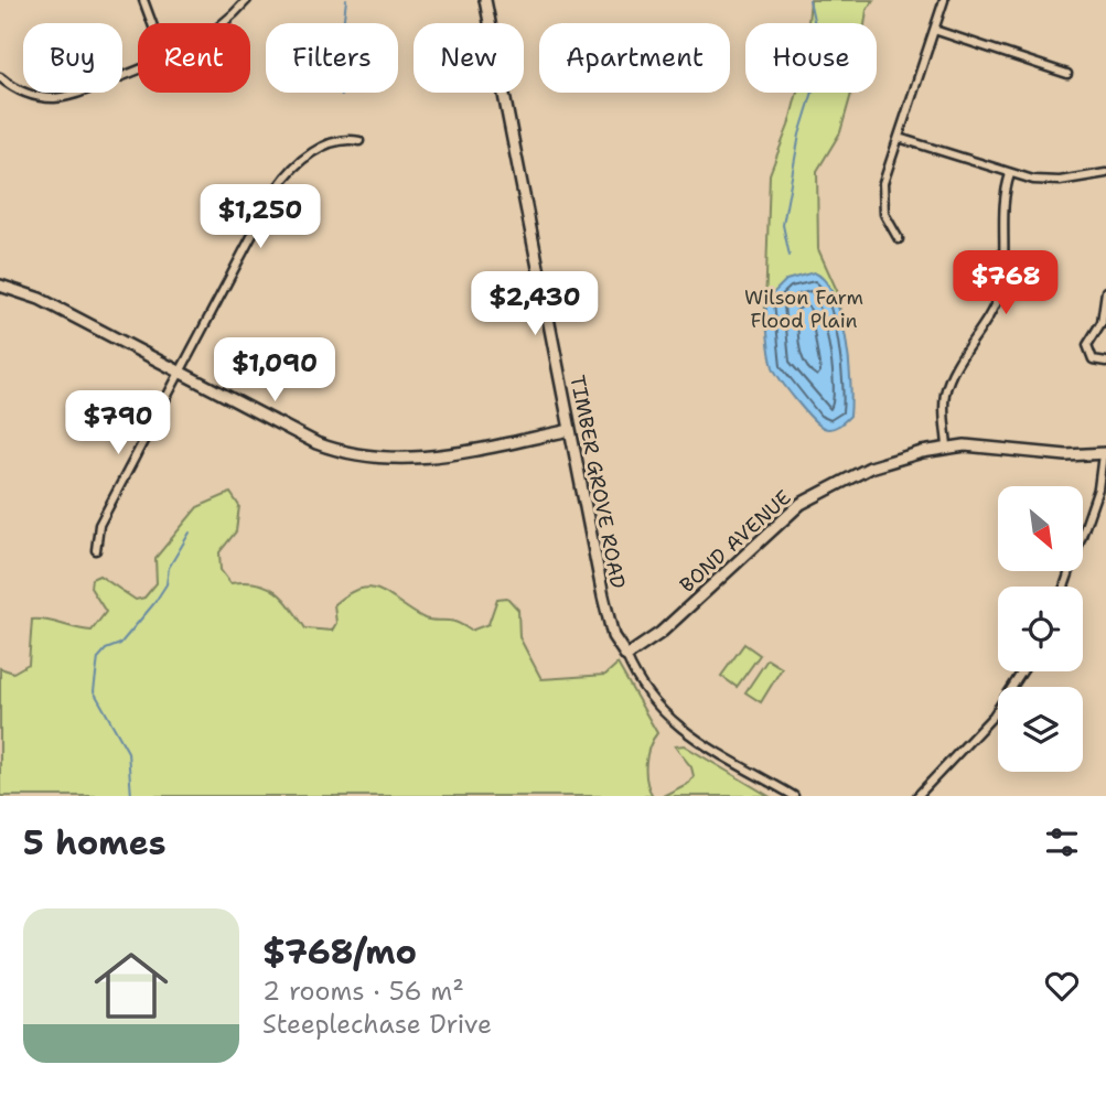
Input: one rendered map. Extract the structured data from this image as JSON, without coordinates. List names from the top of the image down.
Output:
{
  "streets": {
    "street": ["TIMBER GROVE ROAD", "BOND AVENUE"]
  },
  "crossings": [
    ["TIMBER GROVE ROAD", "BOND AVENUE"]
  ],
  "parks": ["Wilson Farm Flood Plain"],
  "north": "bottom right",
  "page": {
    "chip": [
      "Buy",
      "Rent",
      "Filters",
      "New",
      "Apartment",
      "House"
    ],
    "price": [
      "$1,250",
      "$768",
      "$2,430",
      "$1,090",
      "$790"
    ],
    "heading": "5 homes",
    "list": [
      {
        "name": "$768/mo",
        "note": "2 rooms · 56 m² · Steeplechase Drive"
      }
    ]
  }
}
